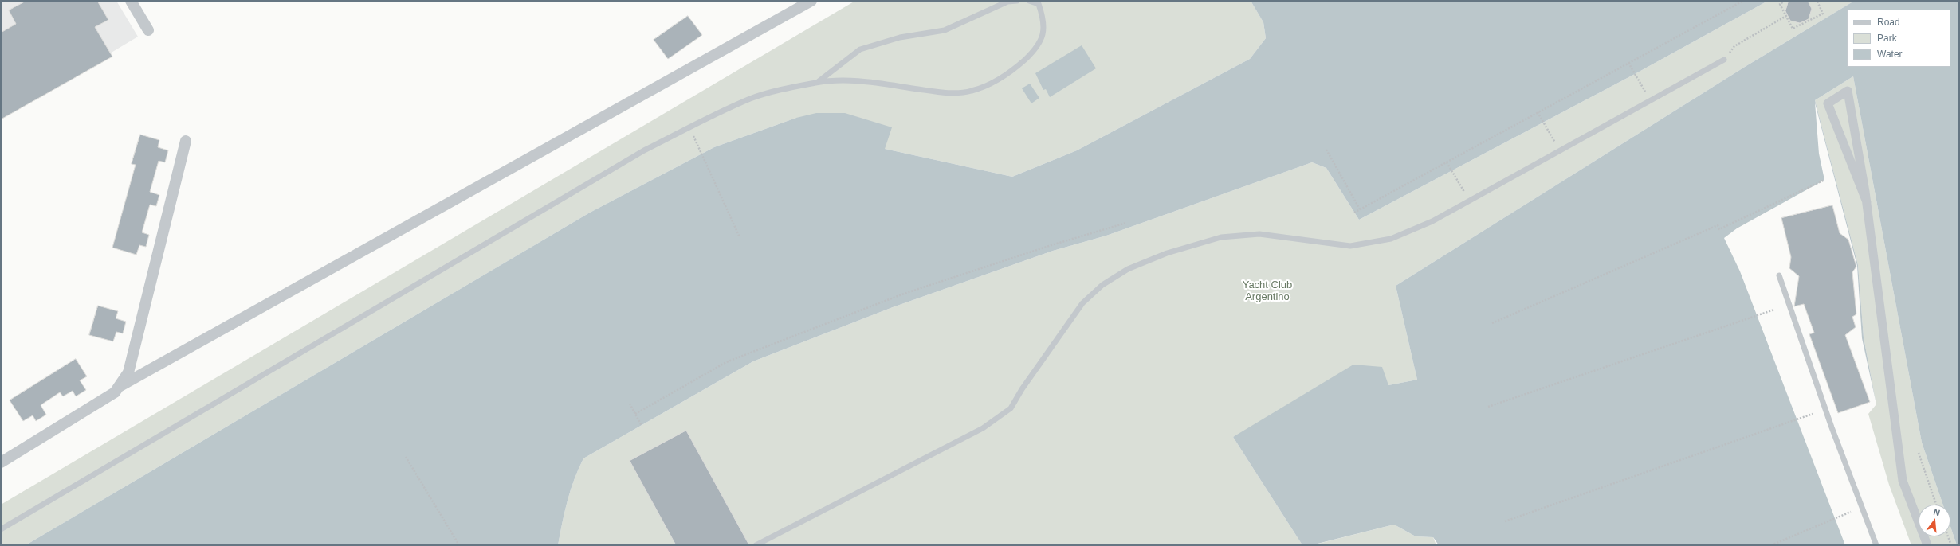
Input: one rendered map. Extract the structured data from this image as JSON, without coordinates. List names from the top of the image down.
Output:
{
  "parks": ["Yacht Club Argentino"],
  "legend": ["Road", "Park", "Water"],
  "north": "top"
}
